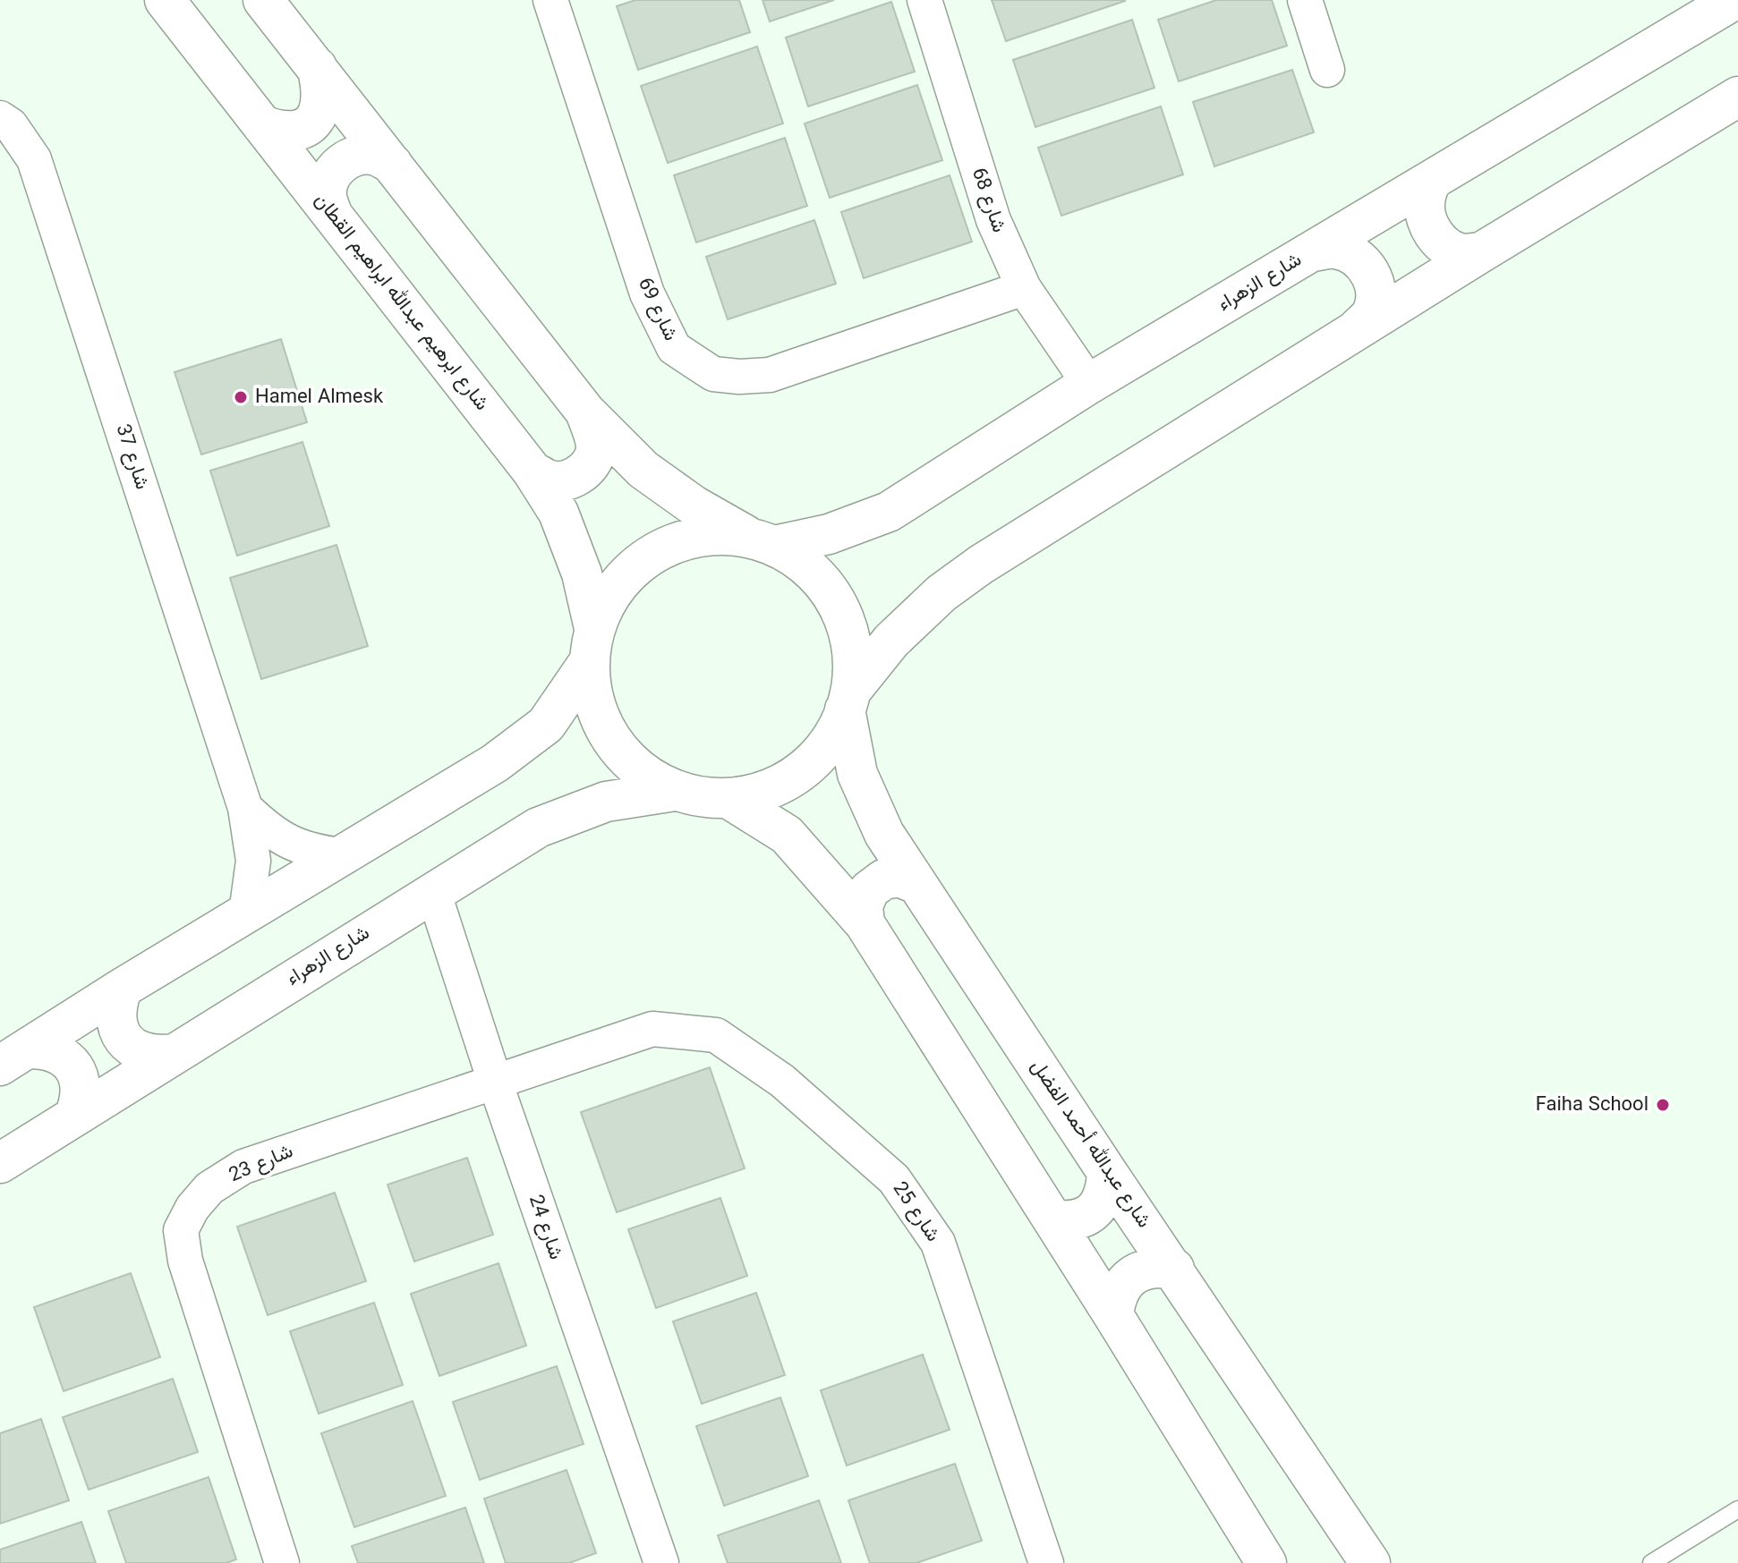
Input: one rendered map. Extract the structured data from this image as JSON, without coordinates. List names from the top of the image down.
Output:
{
  "streets": {
    "street": [
      "شارع 68",
      "شارع الزهراء",
      "شارع ابرهيم عبدالله ابراهيم القطان",
      "شارع 69",
      "شارع 37",
      "شارع عبدالله أحمد الفضل",
      "شارع 23",
      "شارع 25",
      "شارع 24"
    ]
  },
  "crossings": [
    ["شارع 68", "شارع الزهراء"],
    ["شارع 68", "شارع 69"],
    ["شارع الزهراء", "شارع ابرهيم عبدالله ابراهيم القطان"],
    ["شارع الزهراء", "شارع 24"],
    ["شارع 23", "شارع 25"],
    ["شارع 23", "شارع 24"]
  ],
  "places": ["Hamel Almesk", "Faiha School"]
}
